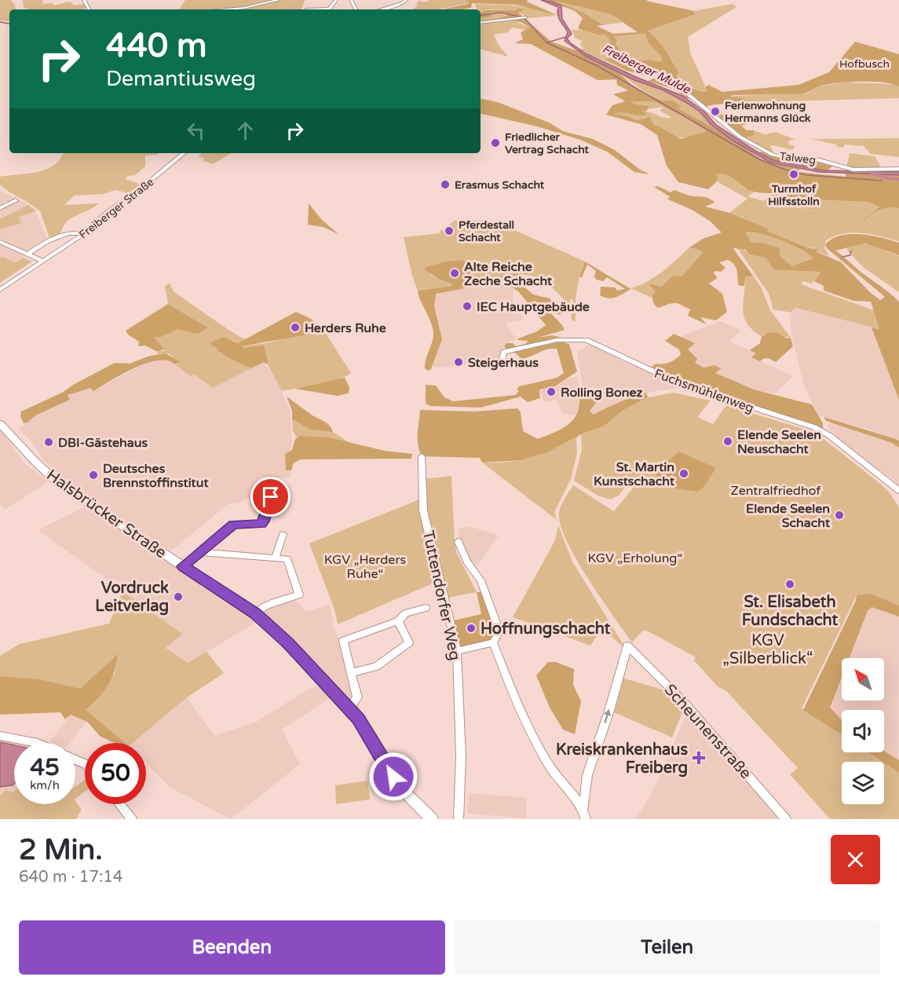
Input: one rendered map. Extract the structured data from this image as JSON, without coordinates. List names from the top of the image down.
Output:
{
  "streets": {
    "main road": ["Halsbrücker Straße"],
    "street": [
      "Talweg",
      "Freiberger Straße",
      "Fuchsmühlenweg",
      "Tuttendorfer Weg",
      "Scheunenstraße"
    ]
  },
  "water": ["Freiberger Mulde"],
  "parks": [
    "Hofbusch",
    "Zentralfriedhof",
    "KGV „Erholung“",
    "KGV „Herders Ruhe“",
    "KGV „Silberblick“"
  ],
  "places": {
    "other": [
      "Ferienwohnung Hermanns Glück",
      "Friedlicher Vertrag Schacht",
      "Turmhof Hilfsstolln",
      "Erasmus Schacht",
      "Pferdestall Schacht",
      "Alte Reiche Zeche Schacht",
      "IEC Hauptgebäude",
      "Herders Ruhe",
      "Steigerhaus",
      "Rolling Bonez",
      "Elende Seelen Neuschacht",
      "DBI-Gästehaus",
      "St. Martin Kunstschacht",
      "Deutsches Brennstoffinstitut",
      "Elende Seelen Schacht",
      "St. Elisabeth Fundschacht",
      "Vordruck Leitverlag",
      "Hoffnungschacht"
    ],
    "health": ["Kreiskrankenhaus Freiberg"]
  },
  "north": "top left",
  "page": {
    "turn": ["440 m", "Demantiusweg"],
    "speed": "45 km/h",
    "limit": "50",
    "heading": ["2 Min.", "640 m · 17:14"],
    "buttons": ["Beenden", "Teilen"]
  }
}
